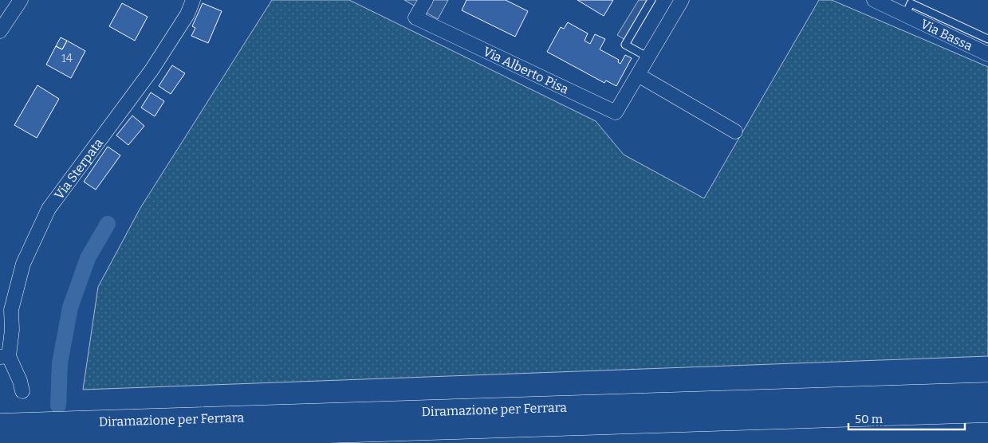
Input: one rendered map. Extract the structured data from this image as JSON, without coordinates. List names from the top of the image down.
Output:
{
  "streets": {
    "highway": ["Diramazione per Ferrara"],
    "street": ["Via Bassa", "Via Alberto Pisa", "Via Sterpata"]
  },
  "house_numbers": ["14"],
  "scale_bar": "50 m"
}
